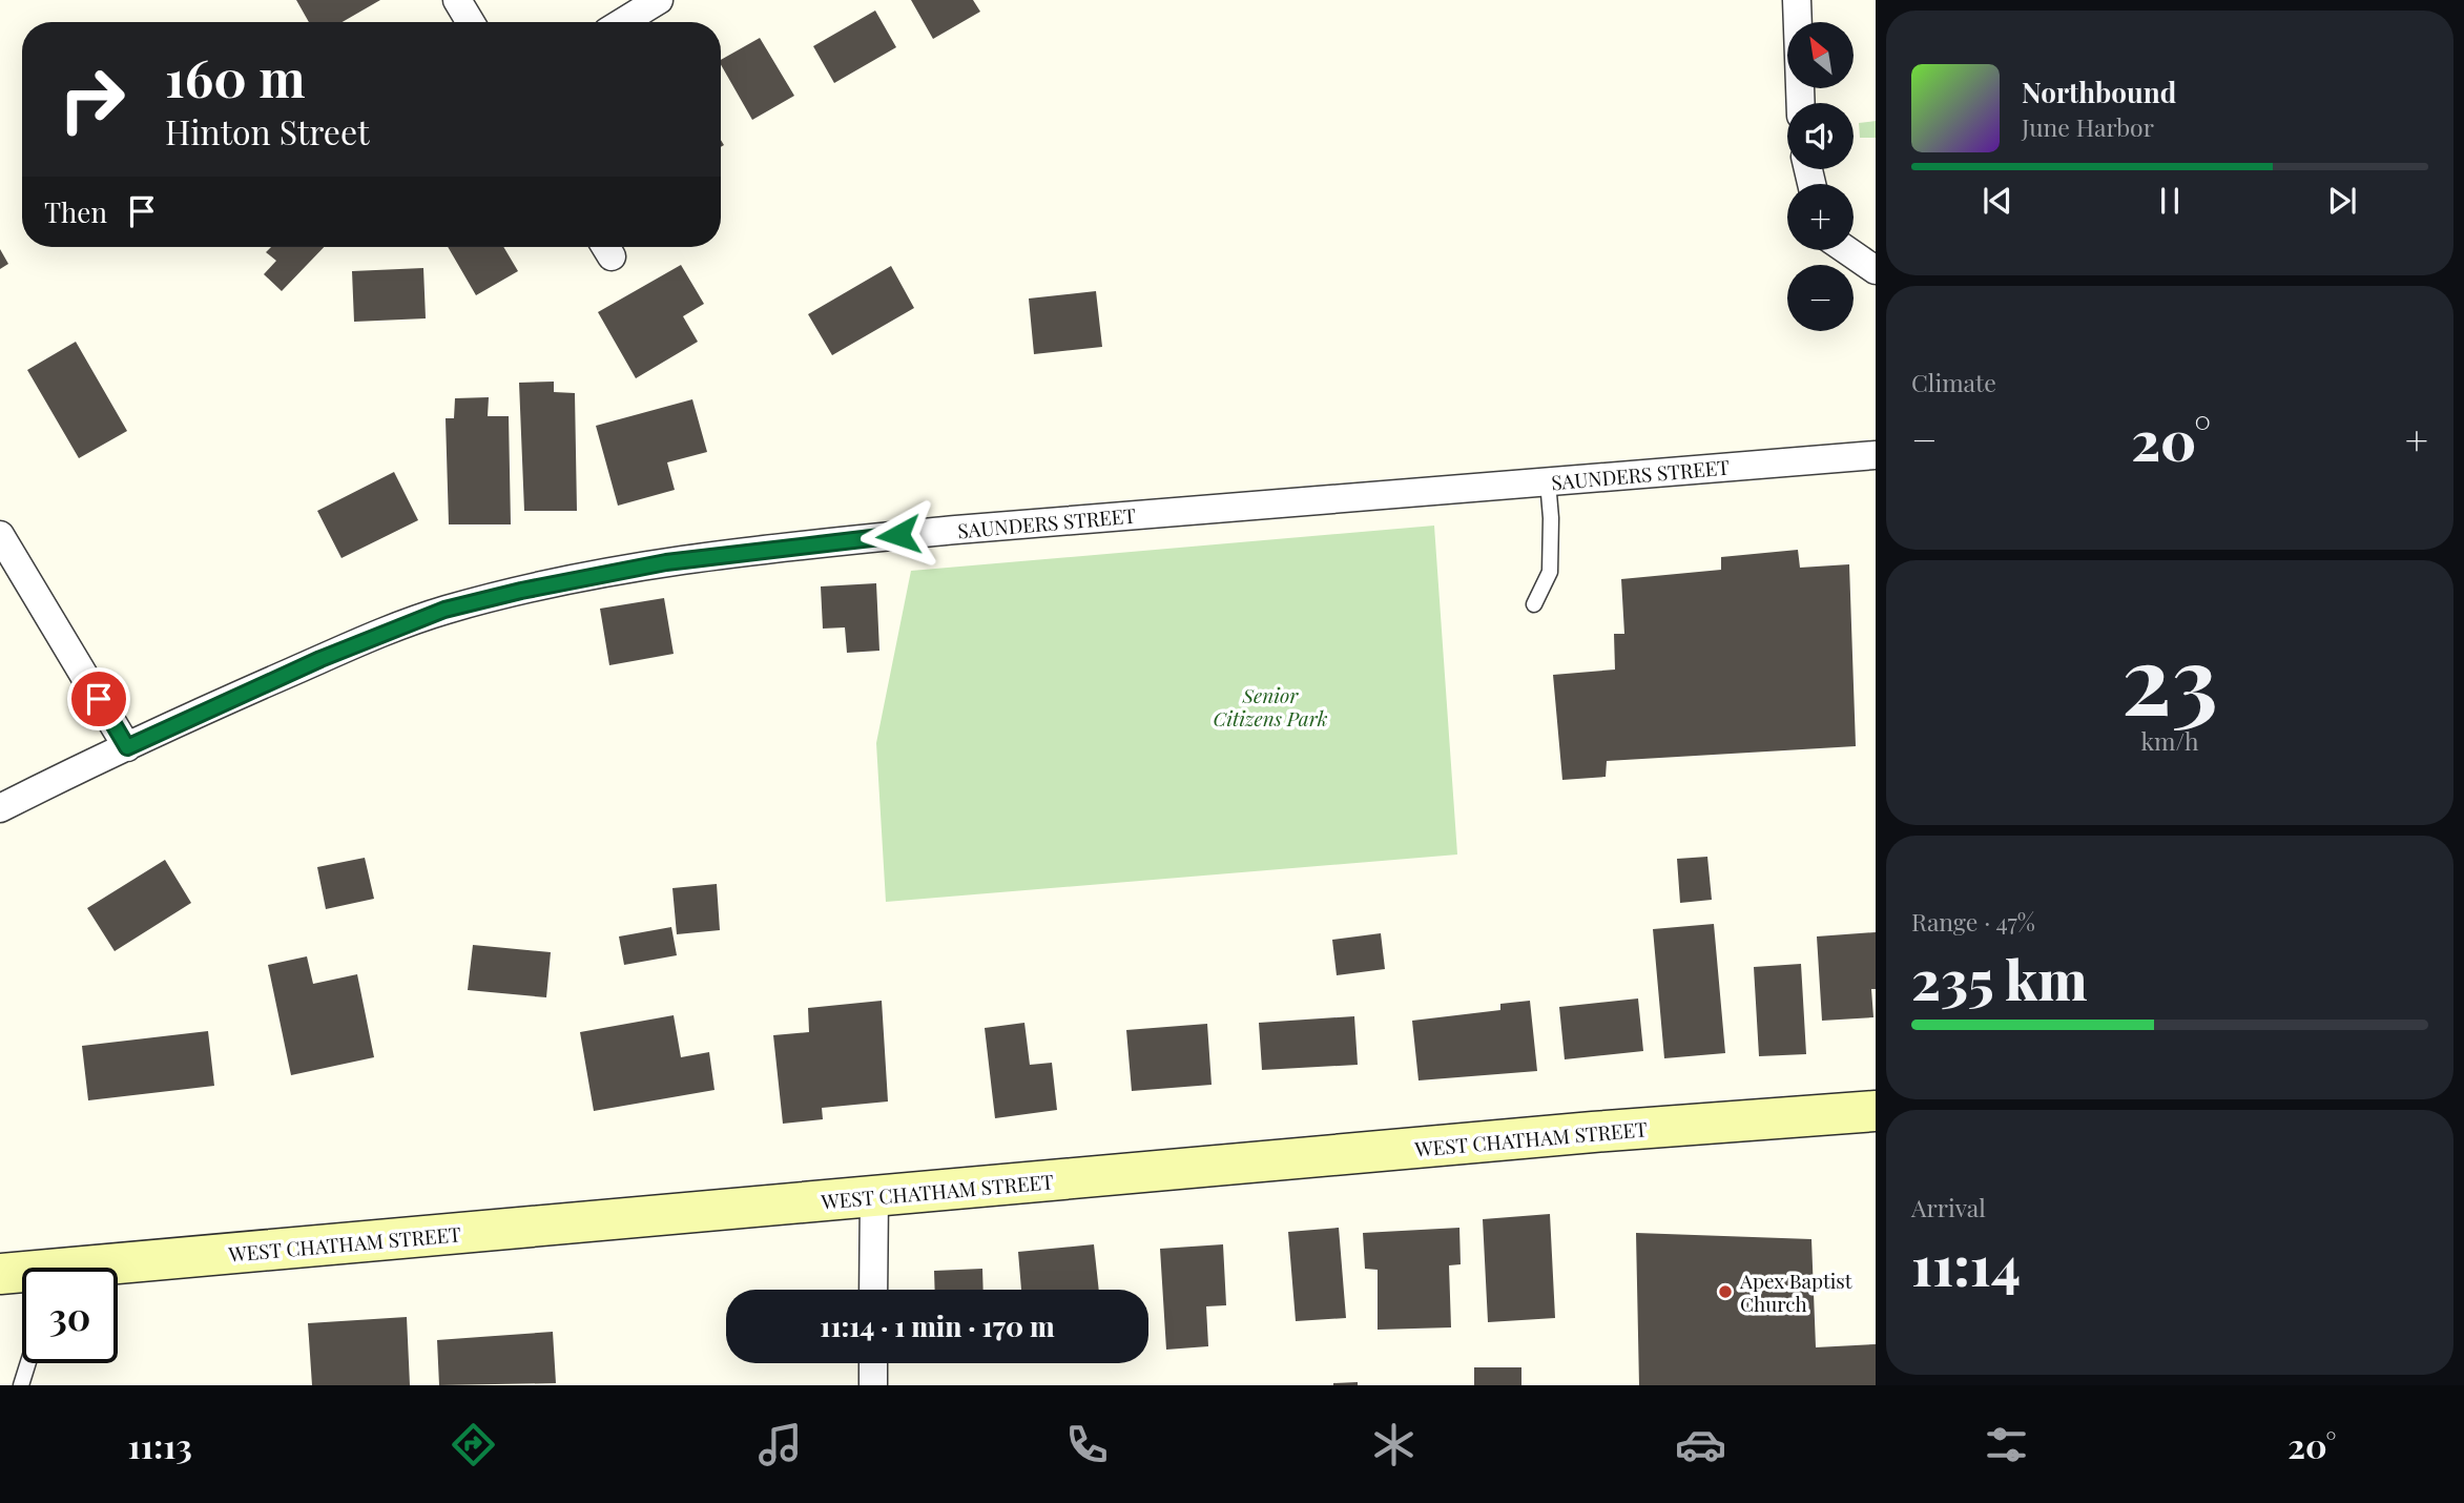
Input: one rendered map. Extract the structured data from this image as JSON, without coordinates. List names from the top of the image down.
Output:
{
  "streets": {
    "street": ["SAUNDERS STREET", "WEST CHATHAM STREET"]
  },
  "parks": ["Senior Citizens Park"],
  "places": ["Apex Baptist Church"],
  "north": "top left",
  "page": {
    "map_buttons": ["+", "−"],
    "turn": ["160 m", "Hinton Street"],
    "song": ["Northbound", "June Harbor"],
    "then": "Then",
    "tile": [
      "Climate",
      ["23", "km/h"],
      ["Range · 47%", "235 km"],
      ["Arrival", "11:14"]
    ],
    "heat": ["−", "20°", "+"],
    "limit": "30",
    "trip": "11:14 · 1 min · 170 m",
    "tabs": ["11:13", "20°"]
  }
}
